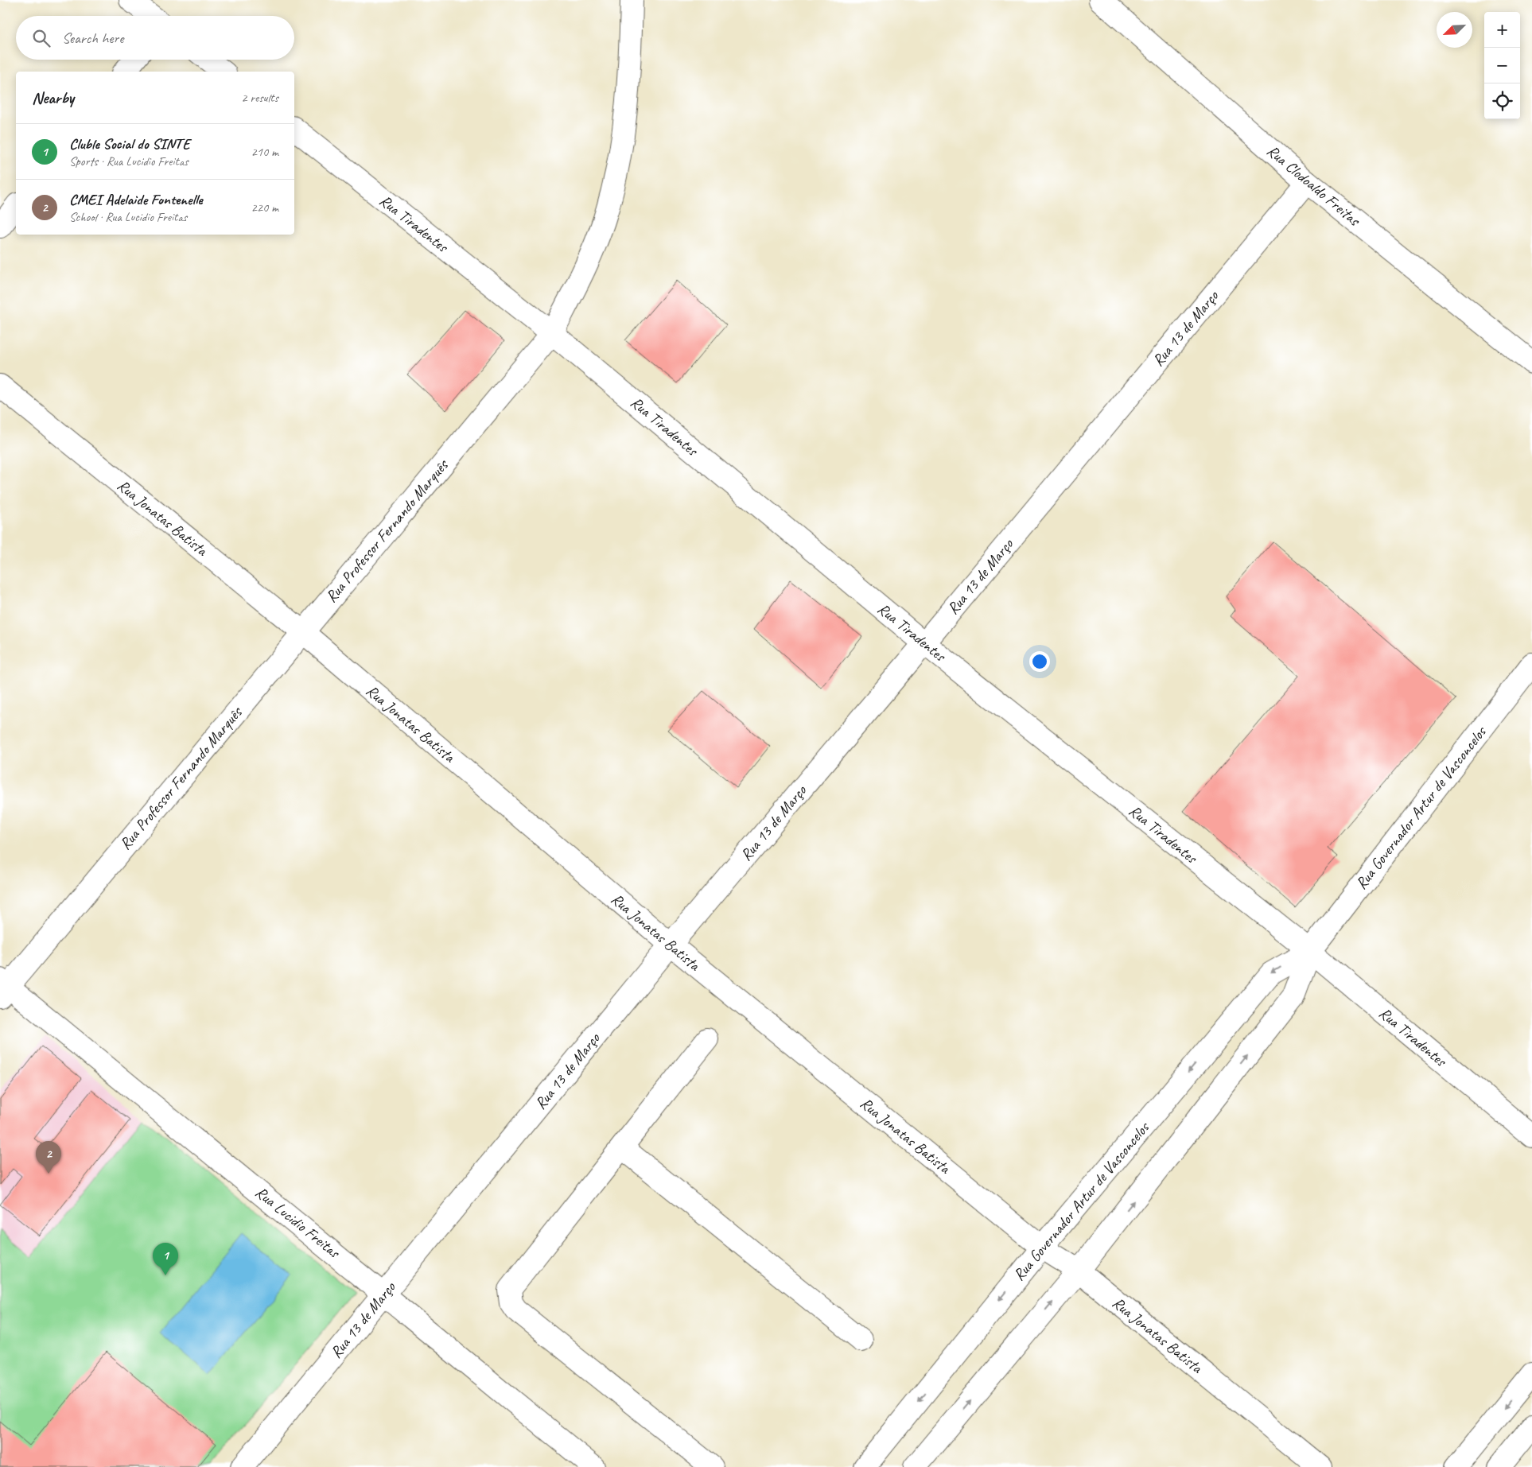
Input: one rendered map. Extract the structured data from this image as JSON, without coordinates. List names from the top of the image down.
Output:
{
  "streets": {
    "street": [
      "Rua Clodoaldo Freitas",
      "Rua Tiradentes",
      "Rua 13 de Março",
      "Rua Jonatas Batista",
      "Rua Professor Fernando Marquês",
      "Rua Governador Artur de Vasconcelos",
      "Rua Lucidio Freitas"
    ]
  },
  "crossings": [
    ["Rua Clodoaldo Freitas", "Rua 13 de Março"],
    ["Rua Tiradentes", "Rua 13 de Março"],
    ["Rua Tiradentes", "Rua Professor Fernando Marquês"],
    ["Rua Tiradentes", "Rua Governador Artur de Vasconcelos"],
    ["Rua 13 de Março", "Rua Jonatas Batista"],
    ["Rua 13 de Março", "Rua Lucidio Freitas"],
    ["Rua Jonatas Batista", "Rua Professor Fernando Marquês"],
    ["Rua Jonatas Batista", "Rua Governador Artur de Vasconcelos"],
    ["Rua Professor Fernando Marquês", "Rua Lucidio Freitas"]
  ],
  "north": "bottom left",
  "page": {
    "map_buttons": ["+", "−"],
    "search": "Search here",
    "heading": ["Nearby", "2 results"],
    "list": [
      {
        "mark": "1",
        "name": "Cluble Social do SINTE",
        "note": "Sports · Rua Lucidio Freitas",
        "value": "210 m"
      },
      {
        "mark": "2",
        "name": "CMEI Adelaide Fontenelle",
        "note": "School · Rua Lucidio Freitas",
        "value": "220 m"
      }
    ],
    "pins": ["2", "1"]
  }
}
